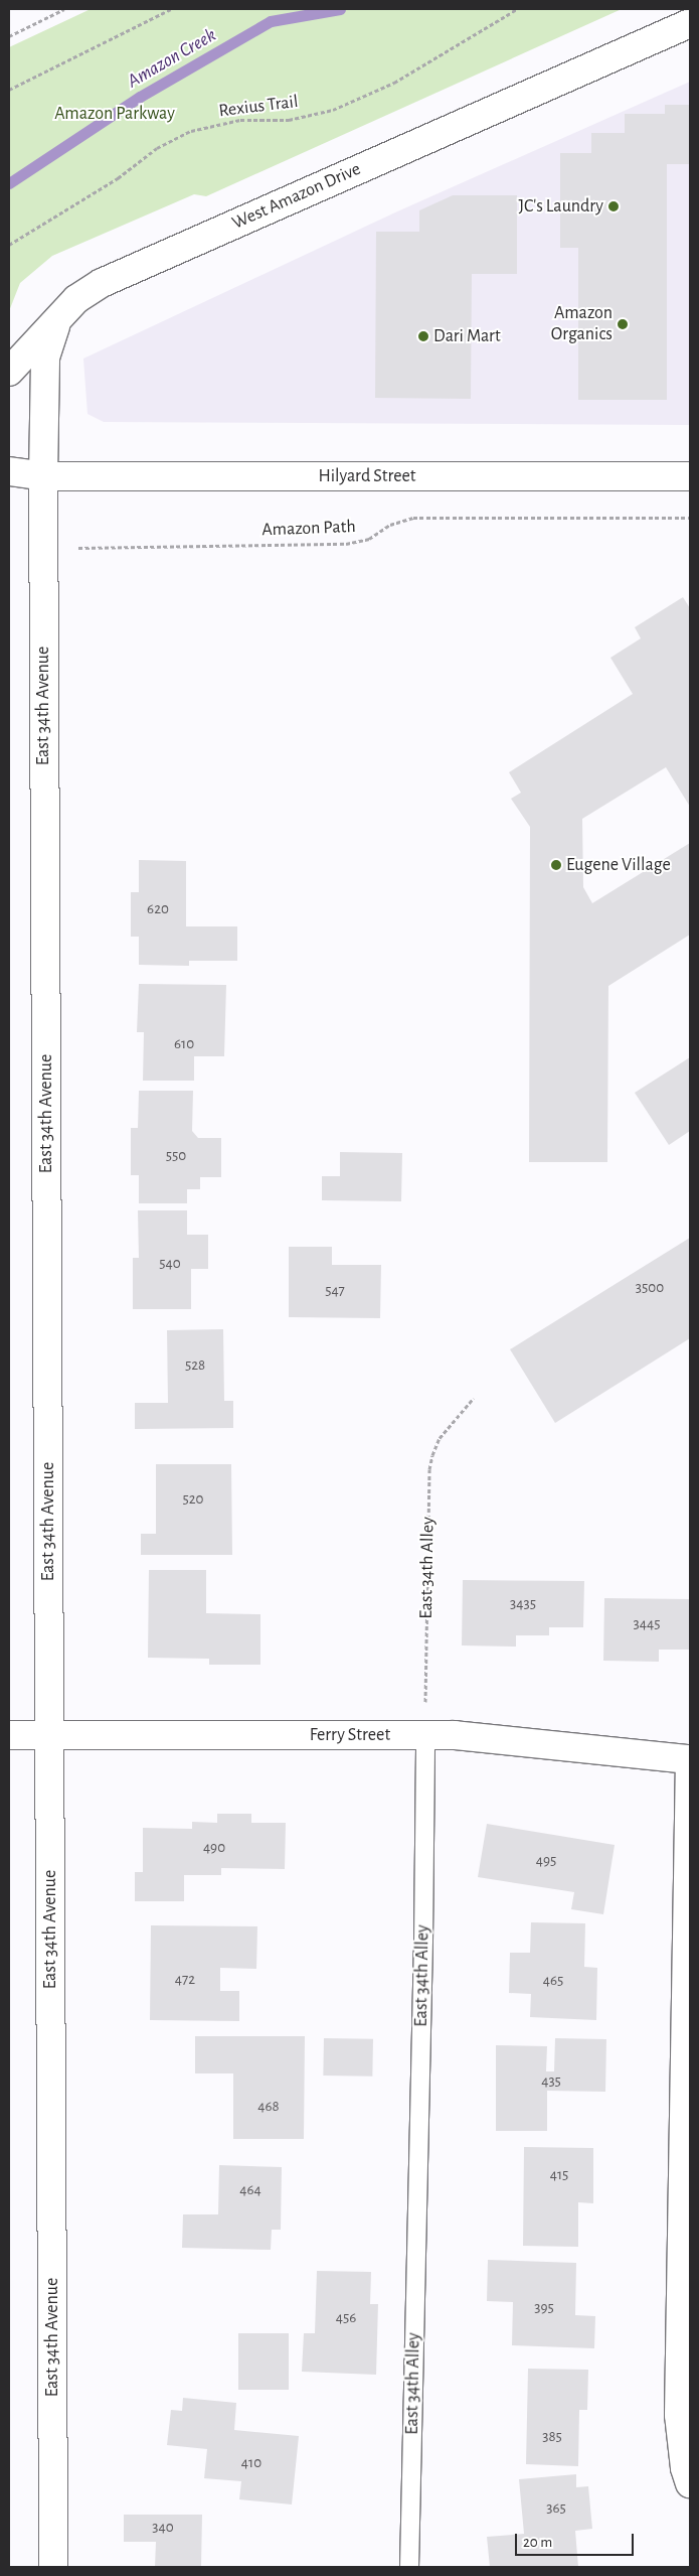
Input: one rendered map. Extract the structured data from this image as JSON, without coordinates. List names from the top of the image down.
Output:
{
  "streets": {
    "street": [
      "West Amazon Drive",
      "Hilyard Street",
      "East 34th Avenue",
      "Ferry Street"
    ],
    "lane": ["East 34th Alley"],
    "path": ["Rexius Trail", "Amazon Path"]
  },
  "crossings": [
    ["West Amazon Drive", "Hilyard Street"],
    ["West Amazon Drive", "East 34th Avenue"],
    ["Hilyard Street", "East 34th Avenue"],
    ["Amazon Path", "East 34th Avenue"],
    ["East 34th Avenue", "Ferry Street"],
    ["East 34th Alley", "Ferry Street"]
  ],
  "water": ["Amazon Creek"],
  "parks": ["Amazon Parkway"],
  "places": [
    "JC's Laundry",
    "Amazon Organics",
    "Dari Mart",
    "Eugene Village"
  ],
  "house_numbers": [
    "620",
    "610",
    "550",
    "540",
    "3500",
    "547",
    "528",
    "520",
    "3435",
    "3445",
    "490",
    "495",
    "472",
    "465",
    "435",
    "468",
    "415",
    "464",
    "395",
    "456",
    "385",
    "410",
    "365",
    "340"
  ],
  "scale_bar": "20 m"
}
